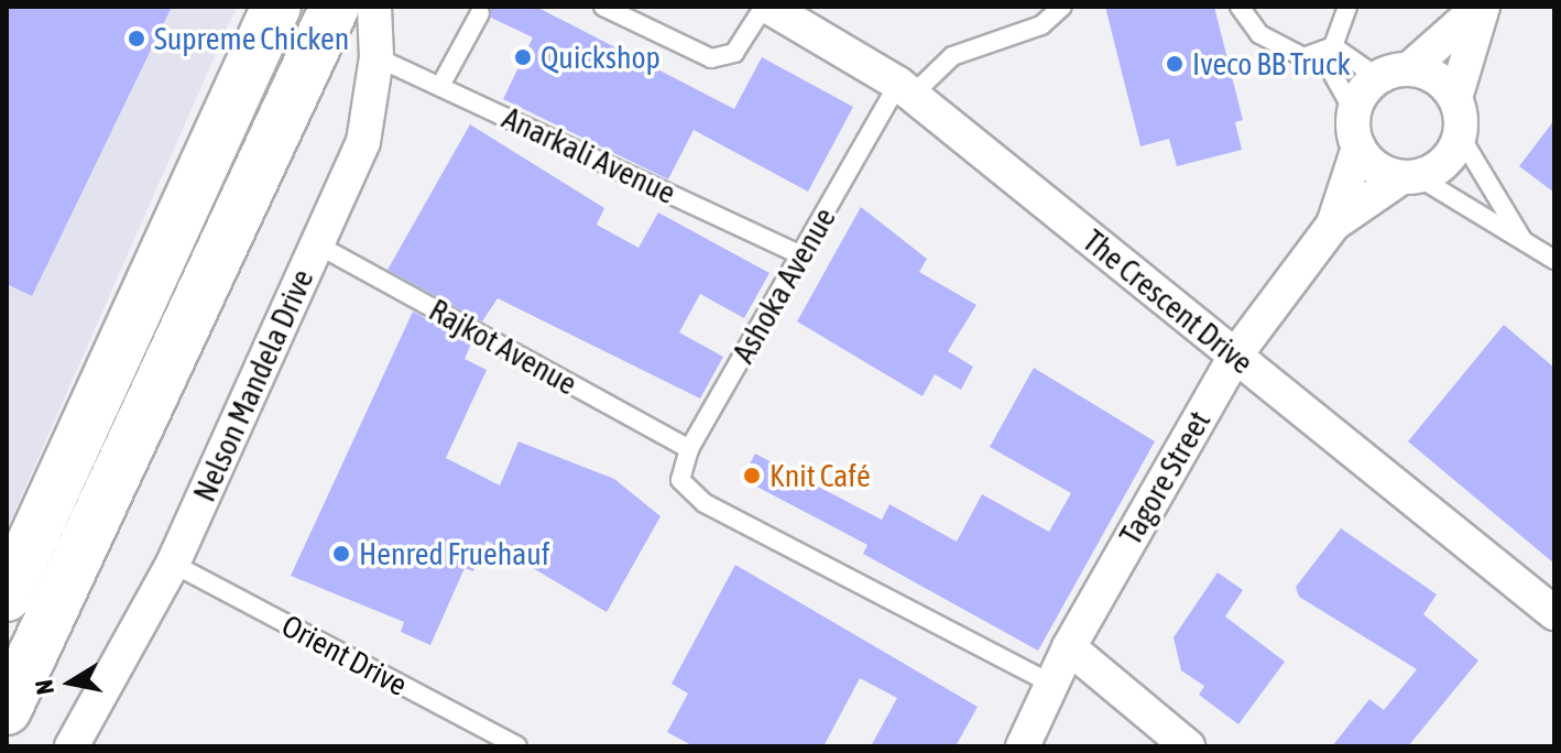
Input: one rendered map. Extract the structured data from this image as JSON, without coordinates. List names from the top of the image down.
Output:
{
  "streets": {
    "street": ["The Crescent Drive", "Nelson Mandela Drive", "Tagore Street"],
    "lane": [
      "Anarkali Avenue",
      "Ashoka Avenue",
      "Rajkot Avenue",
      "Orient Drive"
    ]
  },
  "crossings": [
    ["Anarkali Avenue", "Ashoka Avenue"],
    ["Anarkali Avenue", "Nelson Mandela Drive"],
    ["Ashoka Avenue", "The Crescent Drive"],
    ["Ashoka Avenue", "Rajkot Avenue"],
    ["Ashoka Avenue", "Tagore Street"],
    ["The Crescent Drive", "Tagore Street"],
    ["Rajkot Avenue", "Nelson Mandela Drive"],
    ["Nelson Mandela Drive", "Orient Drive"]
  ],
  "places": [
    "Supreme Chicken",
    "Quickshop",
    "Iveco BB Truck",
    "Knit Café",
    "Henred Fruehauf"
  ],
  "north": "left"
}
